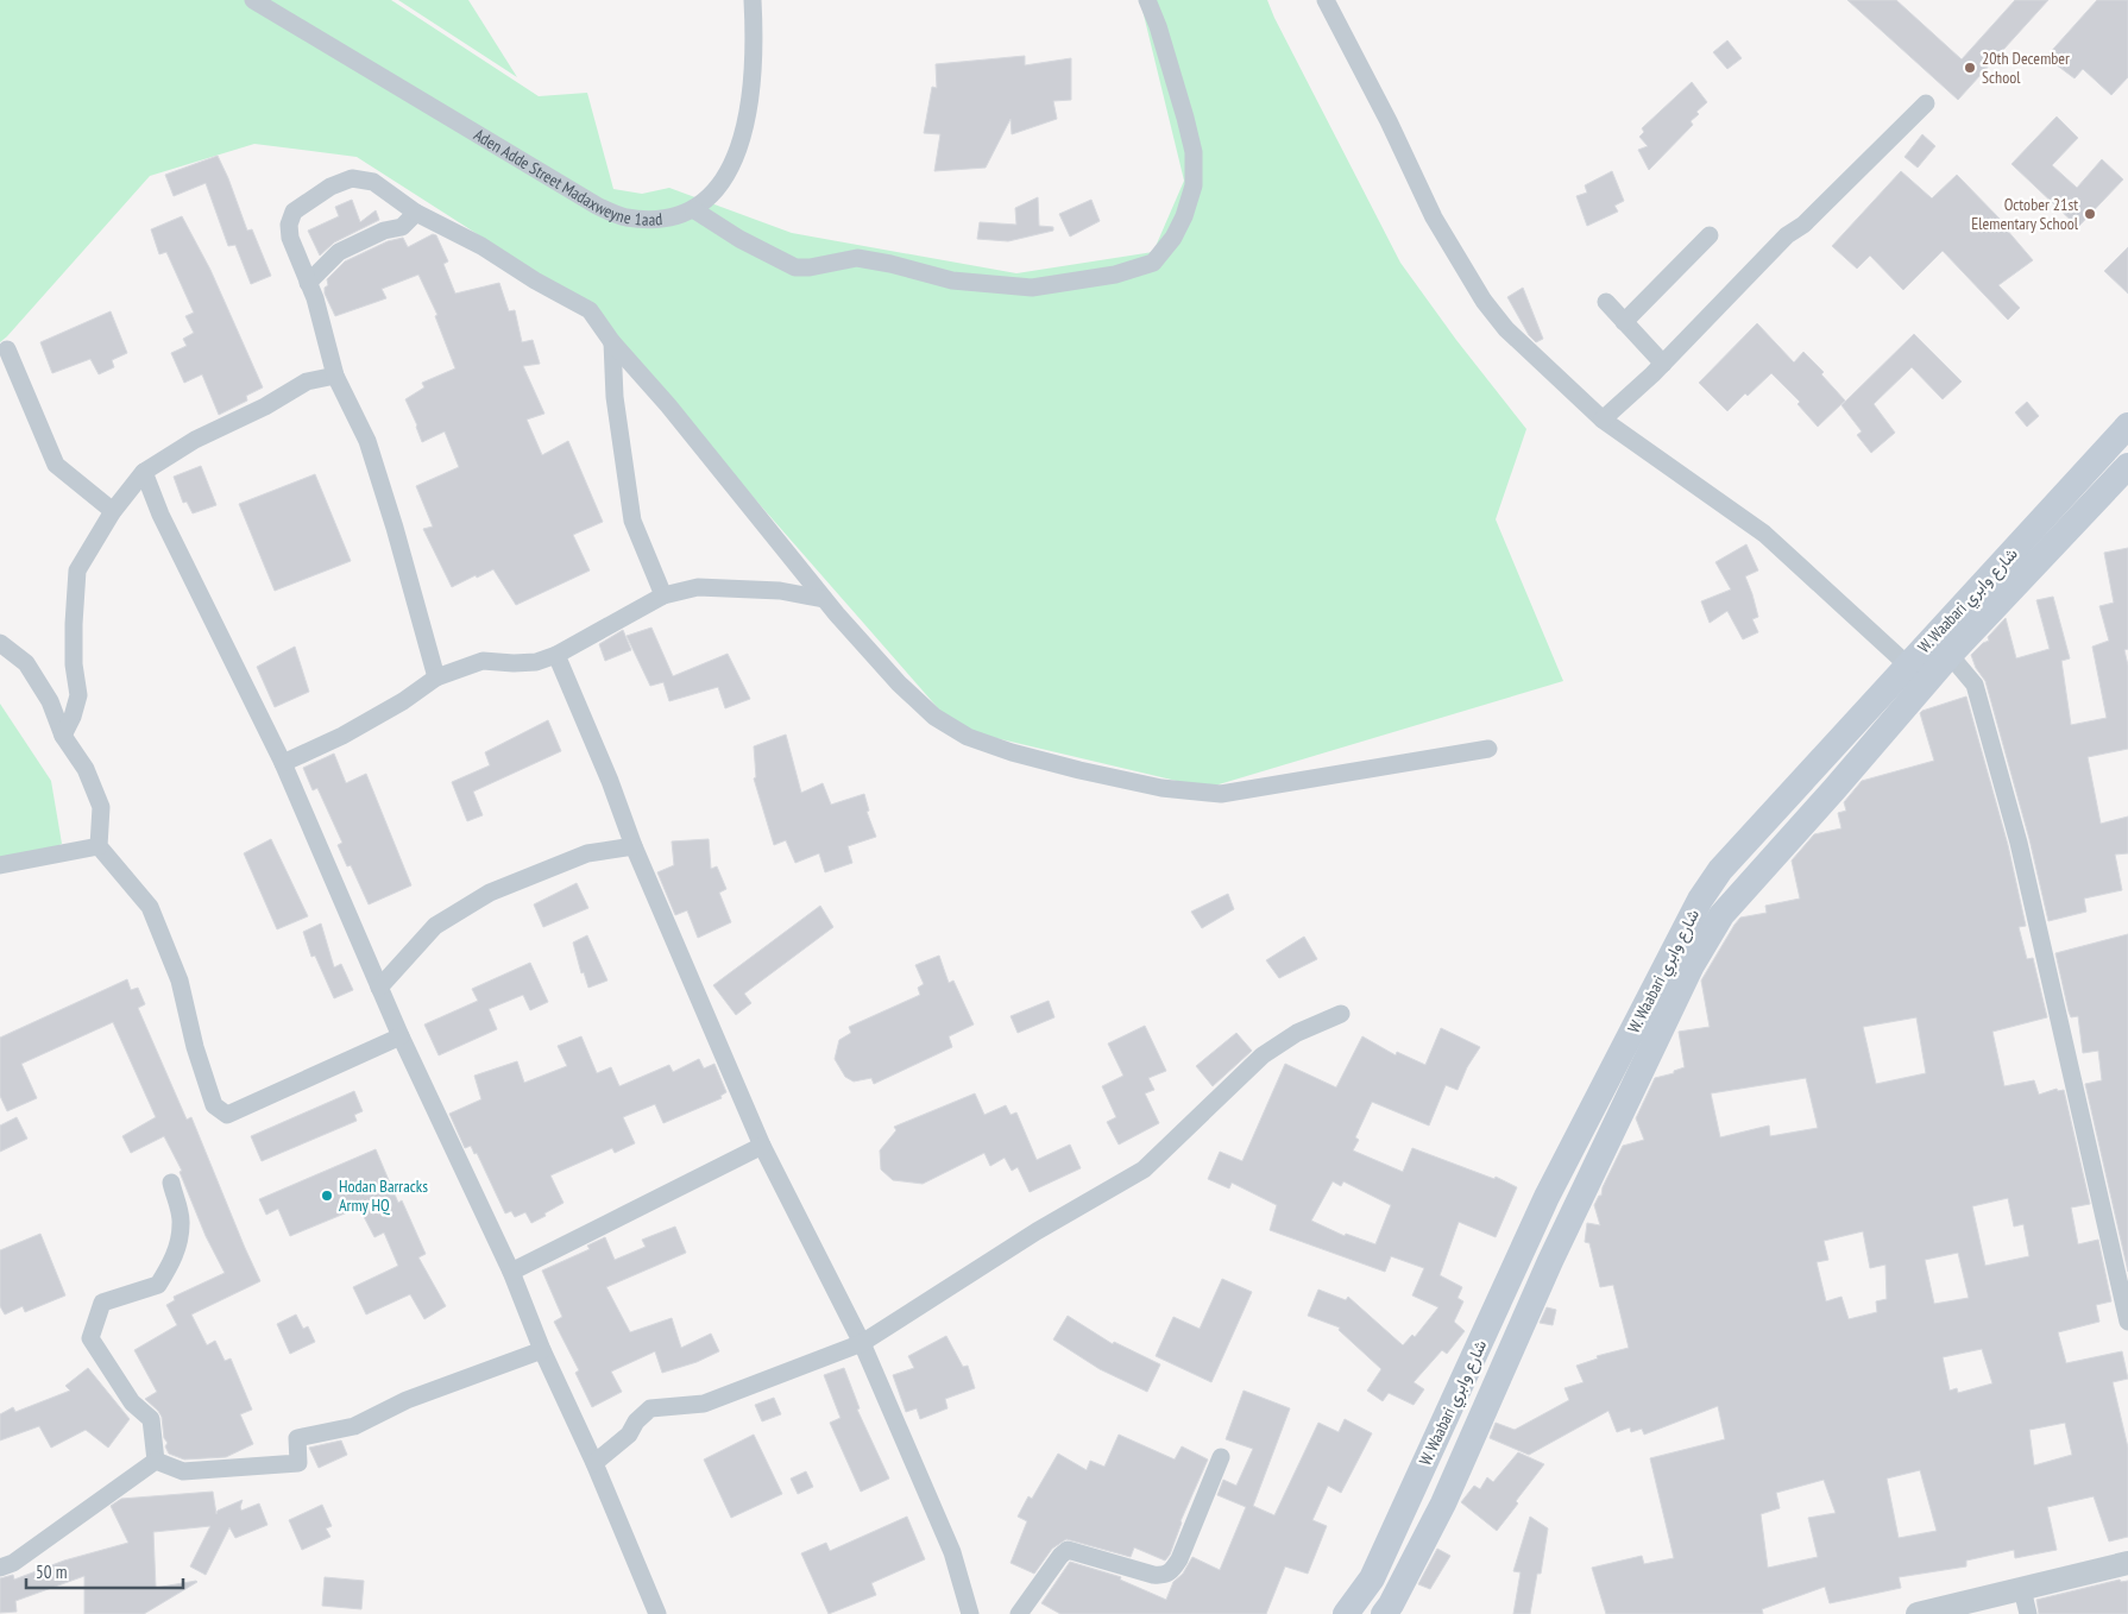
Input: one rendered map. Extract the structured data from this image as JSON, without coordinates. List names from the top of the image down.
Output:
{
  "streets": {
    "main road": ["W. Waabari شارع وابري"],
    "street": ["Aden Adde Street Madaxweyne 1aad"]
  },
  "places": ["20th December School", "October 21st Elementary School", "Hodan Barracks Army HQ"],
  "scale_bar": "50 m"
}
